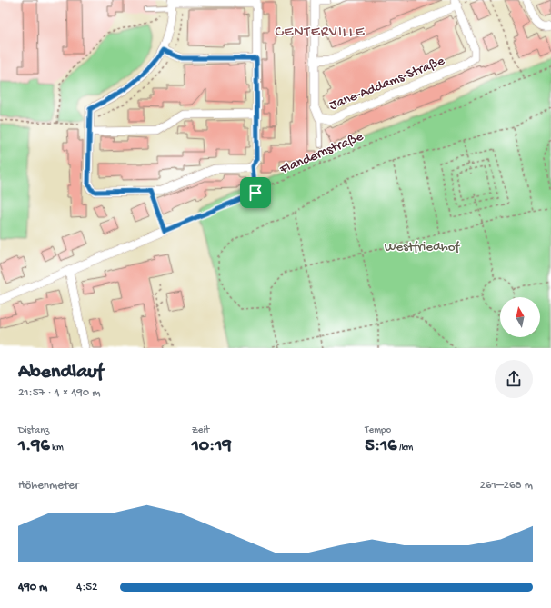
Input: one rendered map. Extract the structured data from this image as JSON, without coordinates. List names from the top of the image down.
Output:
{
  "streets": {
    "street": ["Jane-Addams-Straße"],
    "path": ["Flandernstraße"]
  },
  "districts": ["CENTERVILLE"],
  "parks": ["Westfriedhof"],
  "north": "top",
  "page": {
    "heading": ["Abendlauf", "21:57 · 4 × 490 m"],
    "stats": [
      ["Distanz", "1.96 km"],
      ["Zeit", "10:19"],
      ["Tempo", "5:16 /km"]
    ],
    "chart": ["Höhenmeter", "261–268 m"],
    "list": [
      {
        "name": "490 m",
        "note": "4:52"
      }
    ]
  }
}
